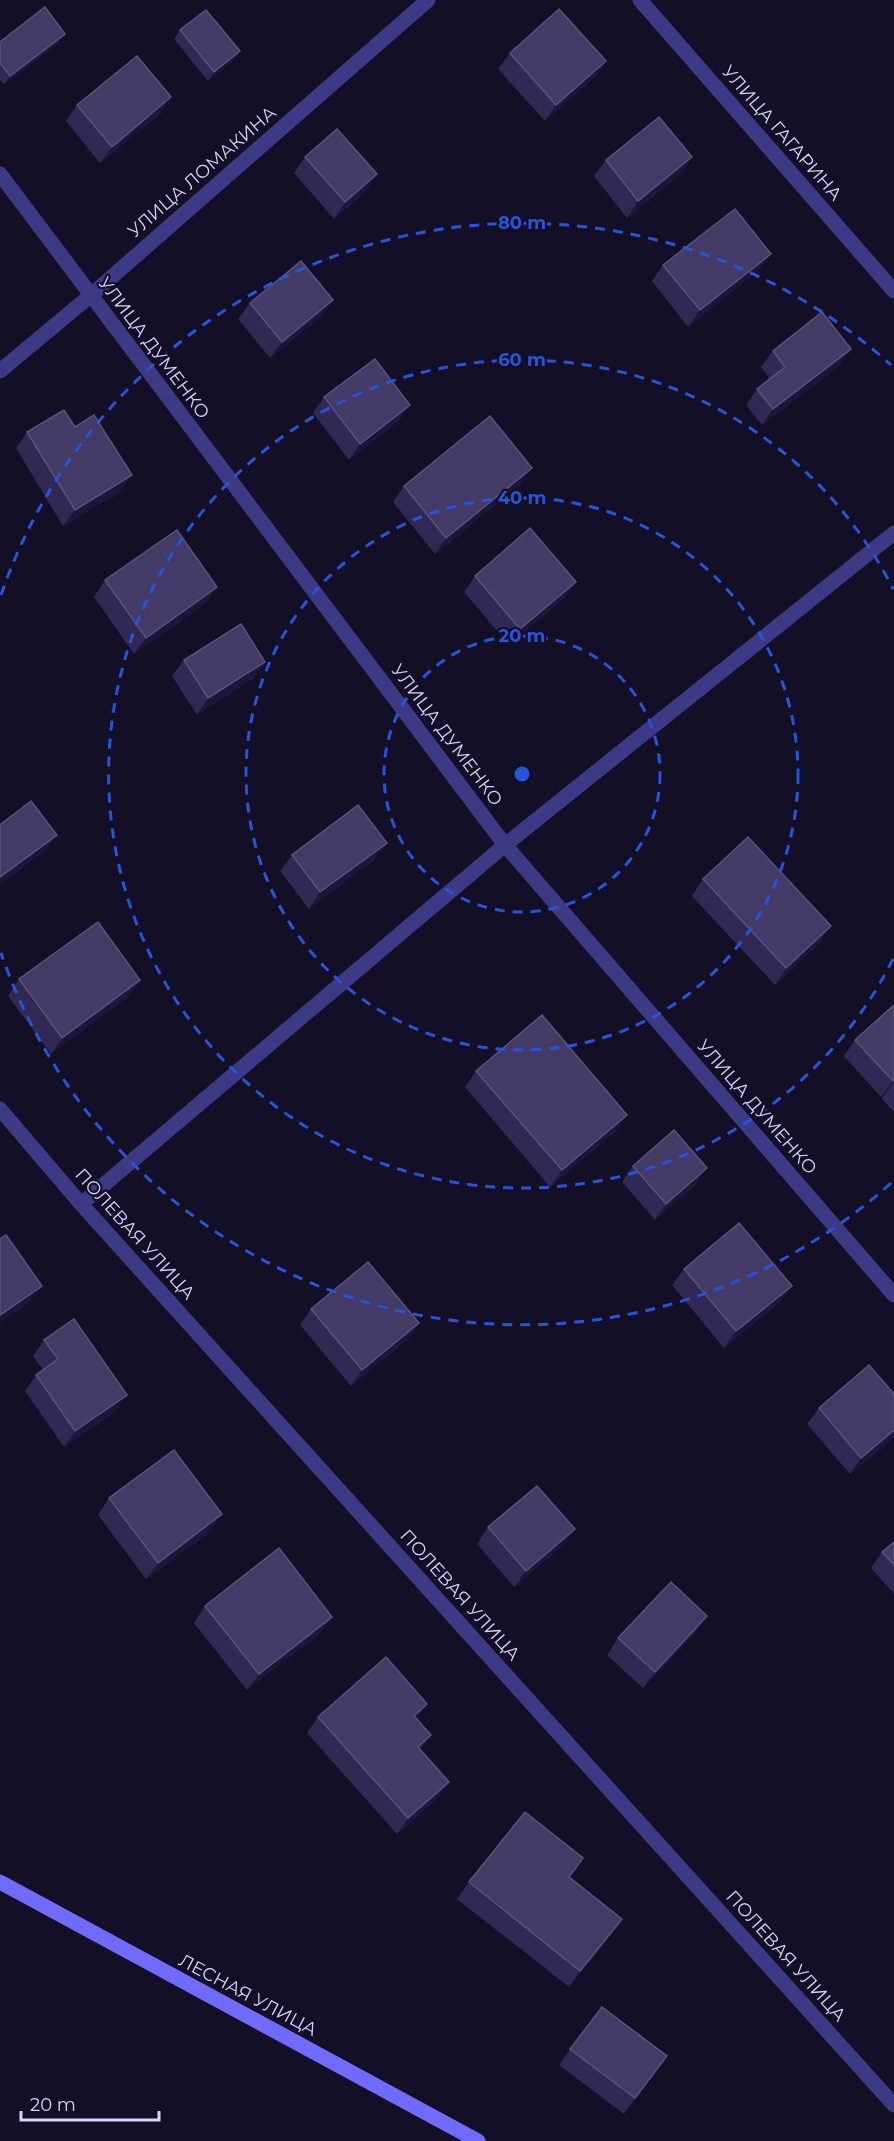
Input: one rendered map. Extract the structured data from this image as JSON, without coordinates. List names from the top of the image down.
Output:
{
  "streets": {
    "street": [
      "УЛИЦА ГАГАРИНА",
      "УЛИЦА ЛОМАКИНА",
      "УЛИЦА ДУМЕНКО",
      "ПОЛЕВАЯ УЛИЦА",
      "ЛЕСНАЯ УЛИЦА"
    ]
  },
  "crossings": [
    ["УЛИЦА ЛОМАКИНА", "УЛИЦА ДУМЕНКО"]
  ],
  "scale_bar": "20 m",
  "rings": [
    "80 m",
    "60 m",
    "40 m",
    "20 m"
  ]
}
